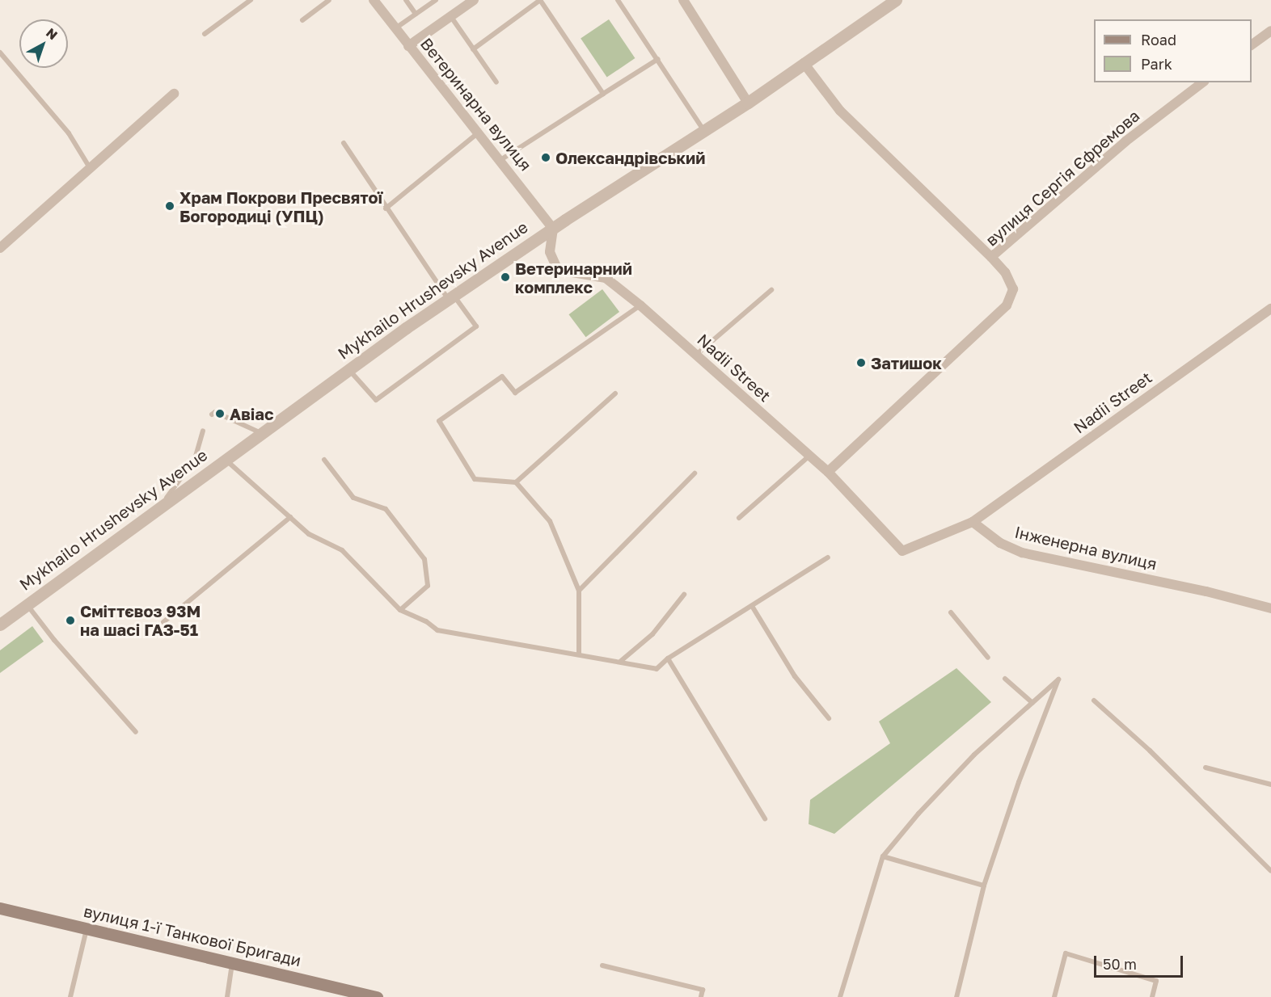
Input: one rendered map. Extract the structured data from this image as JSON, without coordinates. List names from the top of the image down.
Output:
{
  "streets": {
    "main road": ["вулиця 1-ї Танкової Бригади"],
    "street": [
      "Ветеринарна вулиця",
      "вулиця Сергія Єфремова",
      "Mykhailo Hrushevsky Avenue",
      "Nadii Street",
      "Інженерна вулиця"
    ]
  },
  "crossings": [
    ["Ветеринарна вулиця", "Mykhailo Hrushevsky Avenue"],
    ["Ветеринарна вулиця", "Nadii Street"],
    ["вулиця Сергія Єфремова", "Nadii Street"],
    ["Mykhailo Hrushevsky Avenue", "Nadii Street"],
    ["Nadii Street", "Інженерна вулиця"]
  ],
  "places": [
    "Олександрівський",
    "Храм Покрови Пресвятої Богородиці (УПЦ)",
    "Ветеринарний комплекс",
    "Затишок",
    "Авіас",
    "Сміттєвоз 93М на шасі ГАЗ-51"
  ],
  "legend": ["Road", "Park"],
  "scale_bar": "50 m",
  "north": "top right"
}
